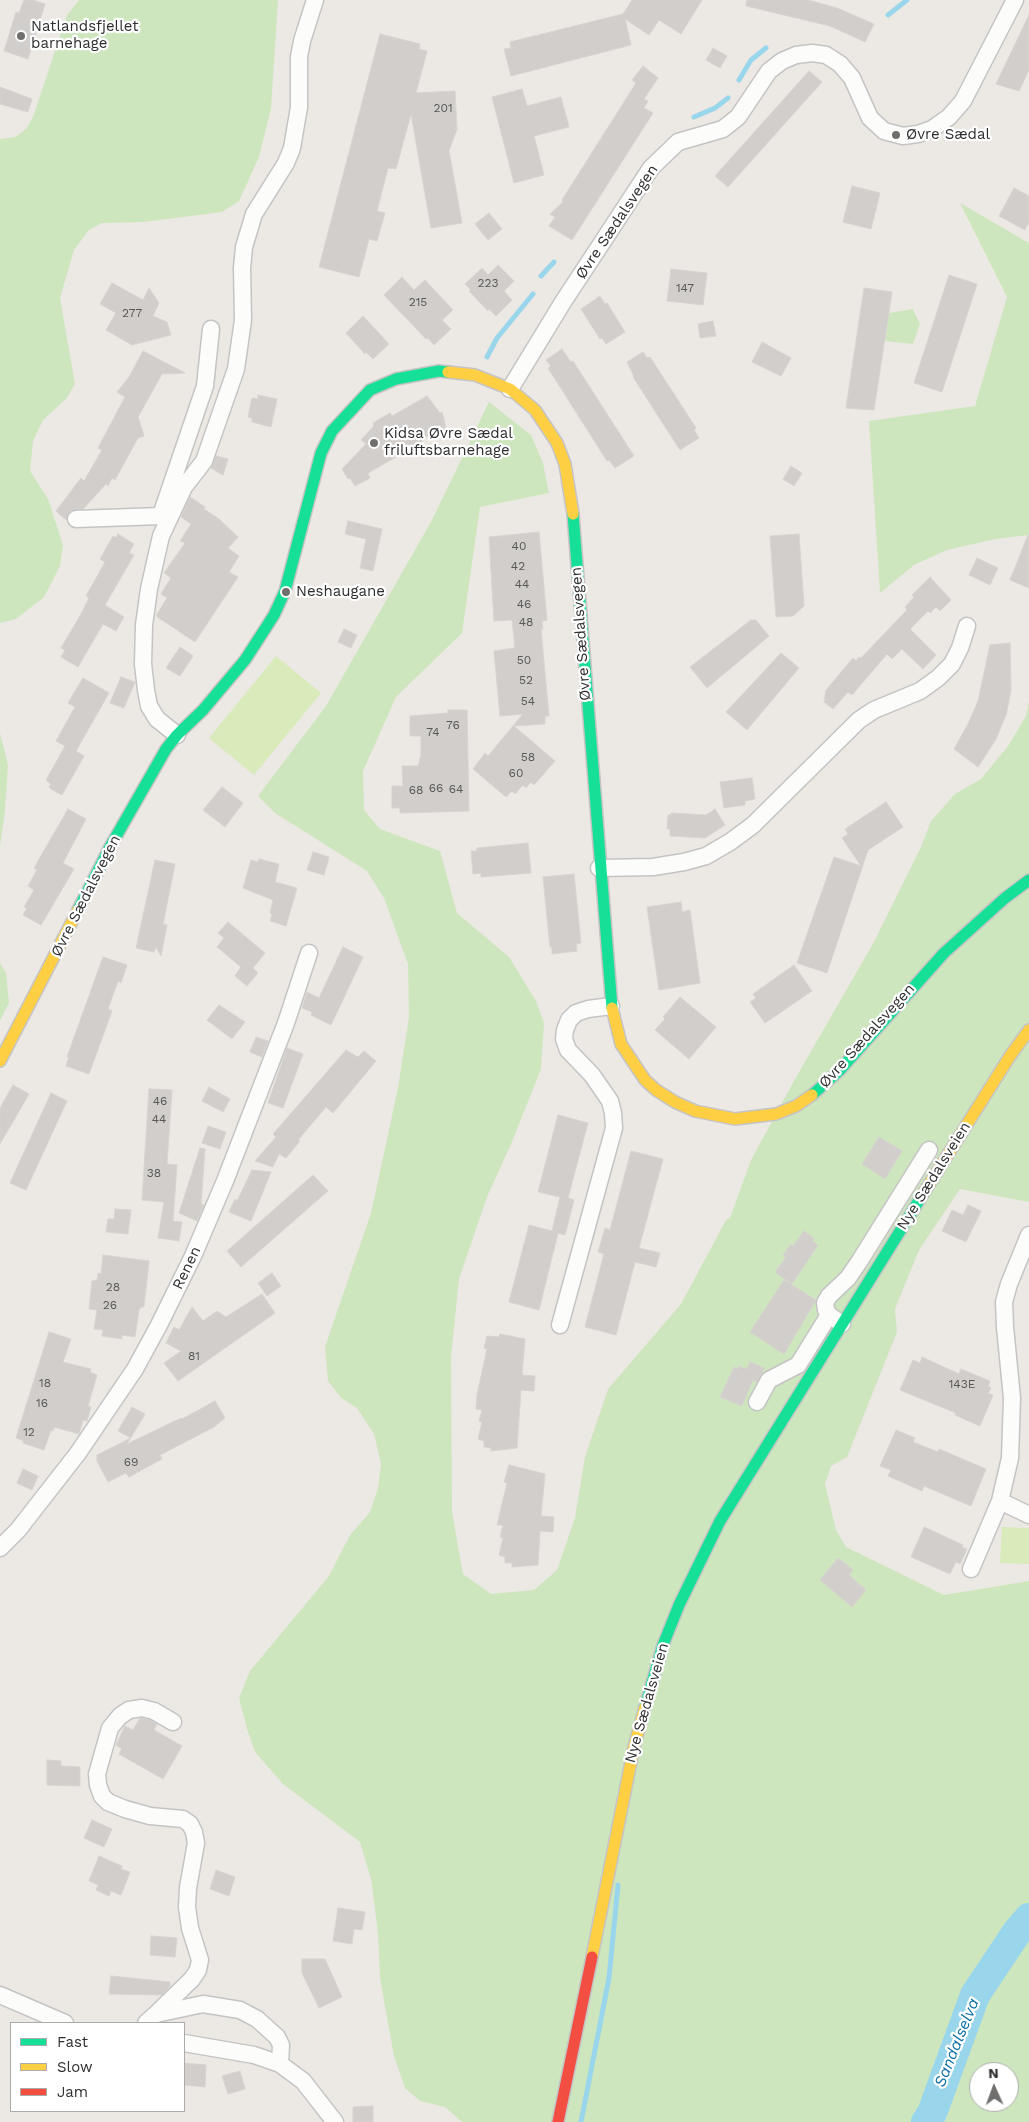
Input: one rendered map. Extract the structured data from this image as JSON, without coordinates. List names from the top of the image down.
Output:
{
  "streets": {
    "street": ["Øvre Sædalsvegen", "Nye Sædalsveien", "Renen"]
  },
  "water": ["Sandalselva"],
  "places": [
    "Natlandsfjellet barnehage",
    "Øvre Sædal",
    "Kidsa Øvre Sædal friluftsbarnehage",
    "Neshaugane"
  ],
  "house_numbers": [
    "201",
    "223",
    "147",
    "215",
    "277",
    "40",
    "42",
    "44",
    "46",
    "48",
    "50",
    "52",
    "54",
    "76",
    "74",
    "58",
    "60",
    "66",
    "64",
    "68",
    "46",
    "44",
    "38",
    "28",
    "26",
    "81",
    "18",
    "143E",
    "16",
    "12",
    "69"
  ],
  "legend": ["Fast", "Slow", "Jam"],
  "north": "top"
}
